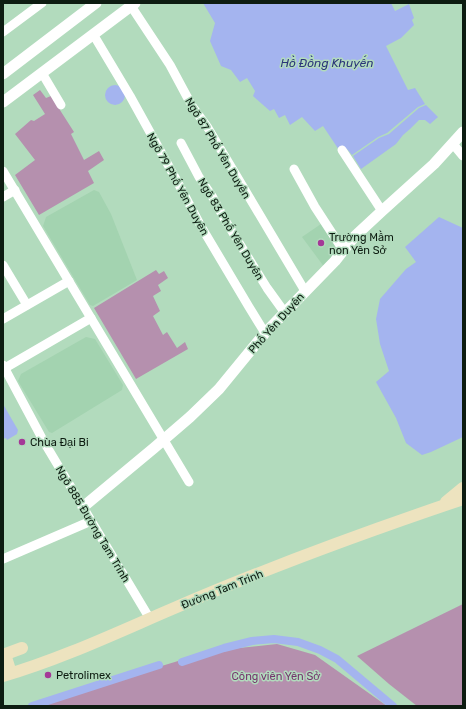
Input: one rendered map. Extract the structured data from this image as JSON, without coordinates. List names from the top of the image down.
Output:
{
  "streets": {
    "main road": ["Đường Tam Trinh"],
    "street": [
      "Ngõ 87 Phố Yên Duyên",
      "Ngõ 79 Phố Yên Duyên",
      "Ngõ 83 Phố Yên Duyên",
      "Phố Yên Duyên",
      "Ngõ 885 Đường Tam Trinh"
    ]
  },
  "crossings": [
    ["Ngõ 87 Phố Yên Duyên", "Phố Yên Duyên"],
    ["Ngõ 79 Phố Yên Duyên", "Phố Yên Duyên"],
    ["Ngõ 83 Phố Yên Duyên", "Phố Yên Duyên"],
    ["Phố Yên Duyên", "Ngõ 885 Đường Tam Trinh"],
    ["Ngõ 885 Đường Tam Trinh", "Đường Tam Trinh"]
  ],
  "water": ["Hồ Đồng Khuyến"],
  "parks": ["Công viên Yên Sở"],
  "places": ["Trường Mầm non Yên Sở", "Chùa Đại Bi", "Petrolimex"]
}
